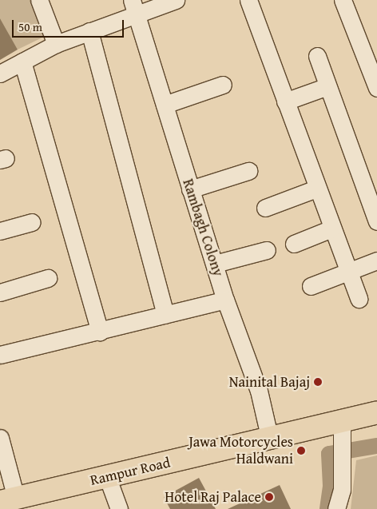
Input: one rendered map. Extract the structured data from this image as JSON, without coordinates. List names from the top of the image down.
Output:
{
  "streets": {
    "main road": ["Rampur Road"],
    "street": ["Rambagh Colony"]
  },
  "crossings": [
    ["Rambagh Colony", "Rampur Road"]
  ],
  "places": ["Nainital Bajaj", "Jawa Motorcycles Haldwani", "Hotel Raj Palace"],
  "scale_bar": "50 m"
}
